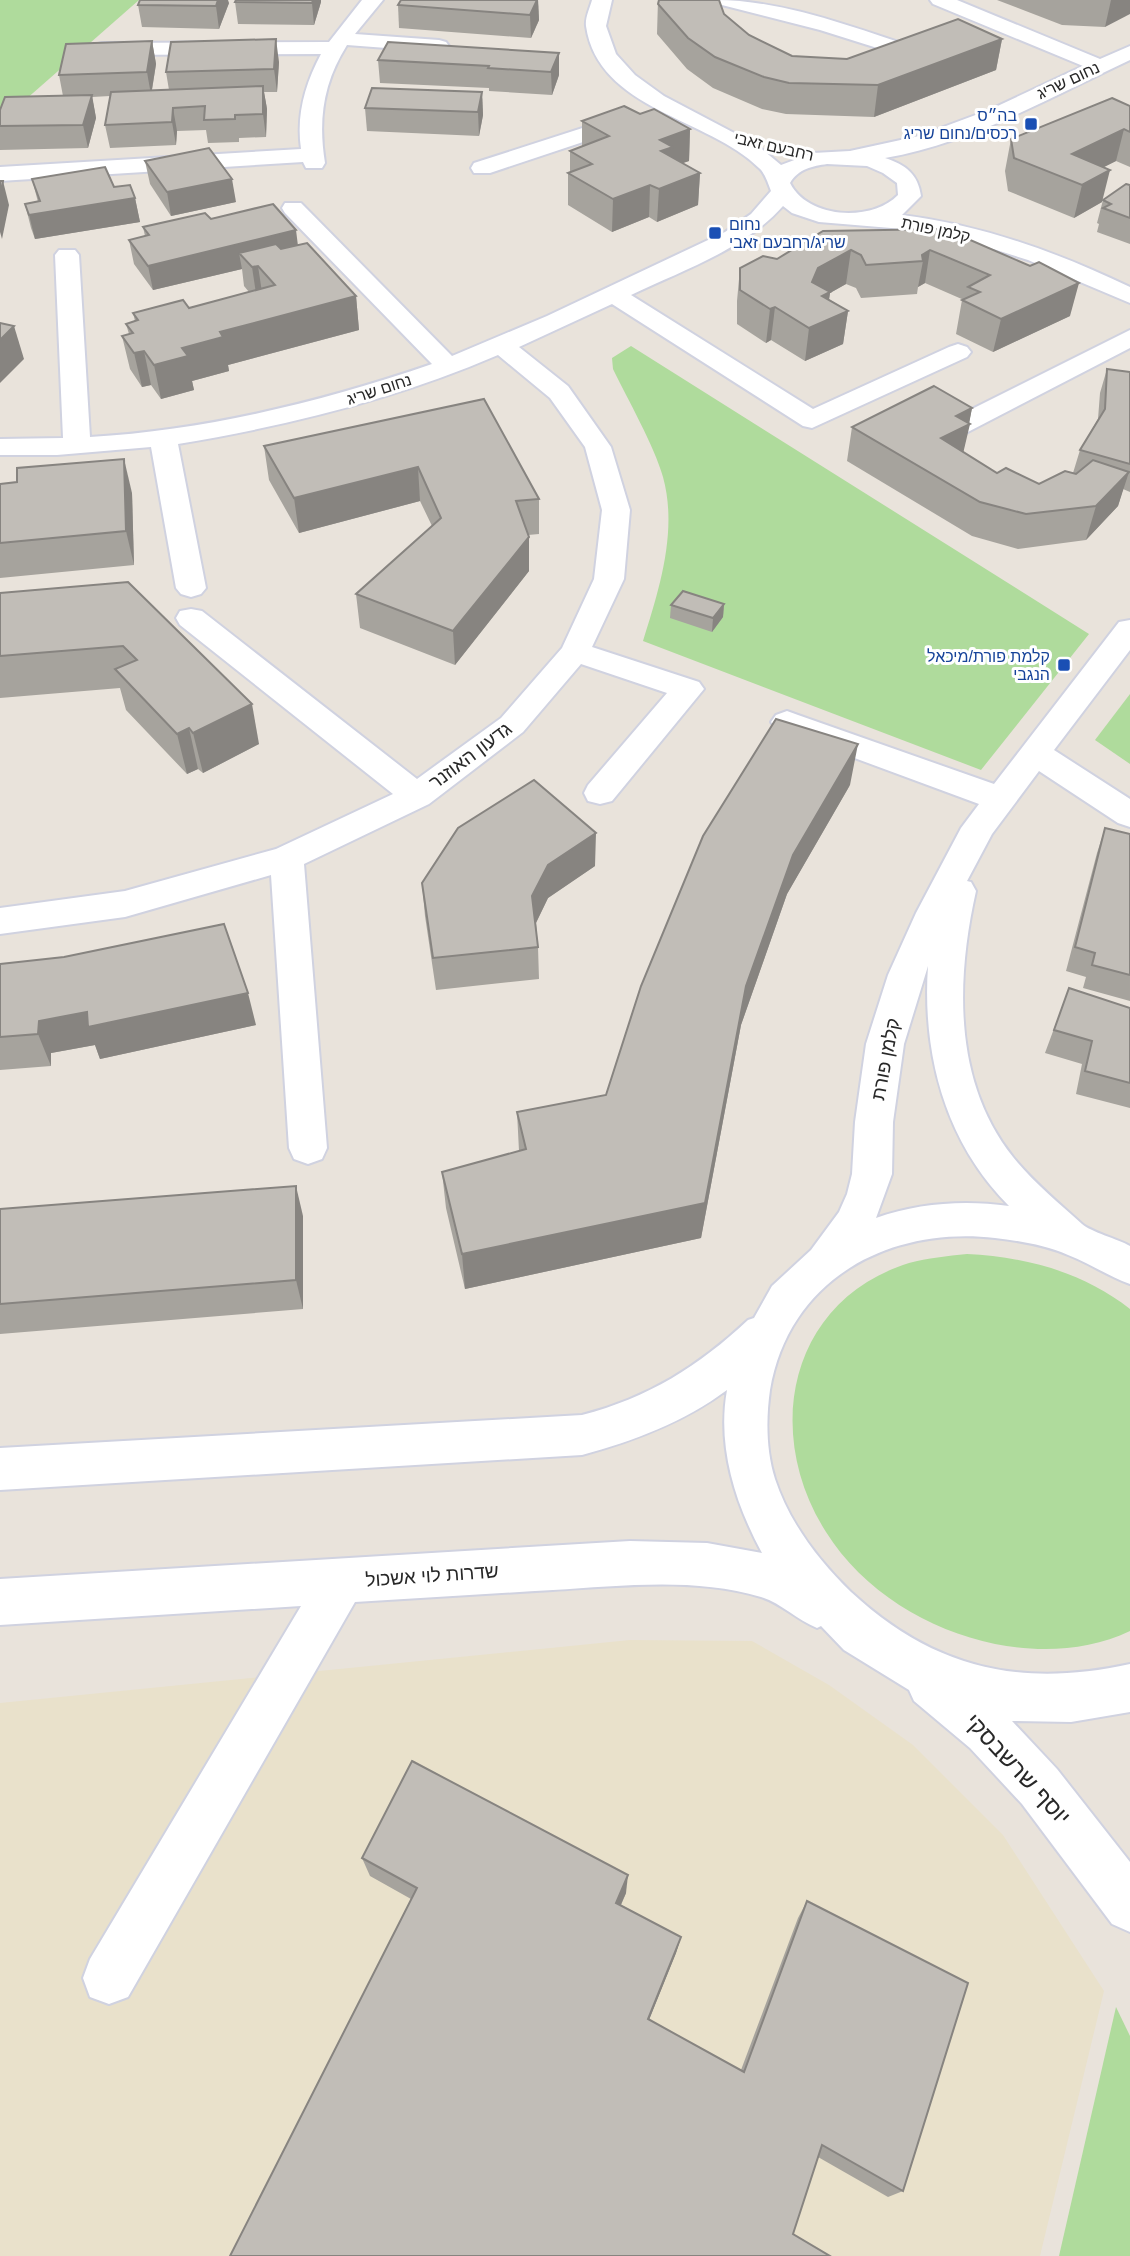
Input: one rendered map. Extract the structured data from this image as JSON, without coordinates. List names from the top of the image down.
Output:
{
  "streets": {
    "street": [
      "נחום שריג",
      "רחבעם זאבי",
      "קלמן פורת",
      "גדעון האוזנר",
      "שדרות לוי אשכול",
      "יוסף שרשבסקי"
    ]
  },
  "crossings": [
    ["נחום שריג", "רחבעם זאבי"],
    ["נחום שריג", "קלמן פורת"],
    ["נחום שריג", "גדעון האוזנר"],
    ["רחבעם זאבי", "קלמן פורת"],
    ["שדרות לוי אשכול", "יוסף שרשבסקי"]
  ],
  "places": {
    "transit": ["בה״ס רכסים/נחום שריג", "נחום שריג/רחבעם זאבי", "קלמת פורת/מיכאל הנגבי"]
  }
}
